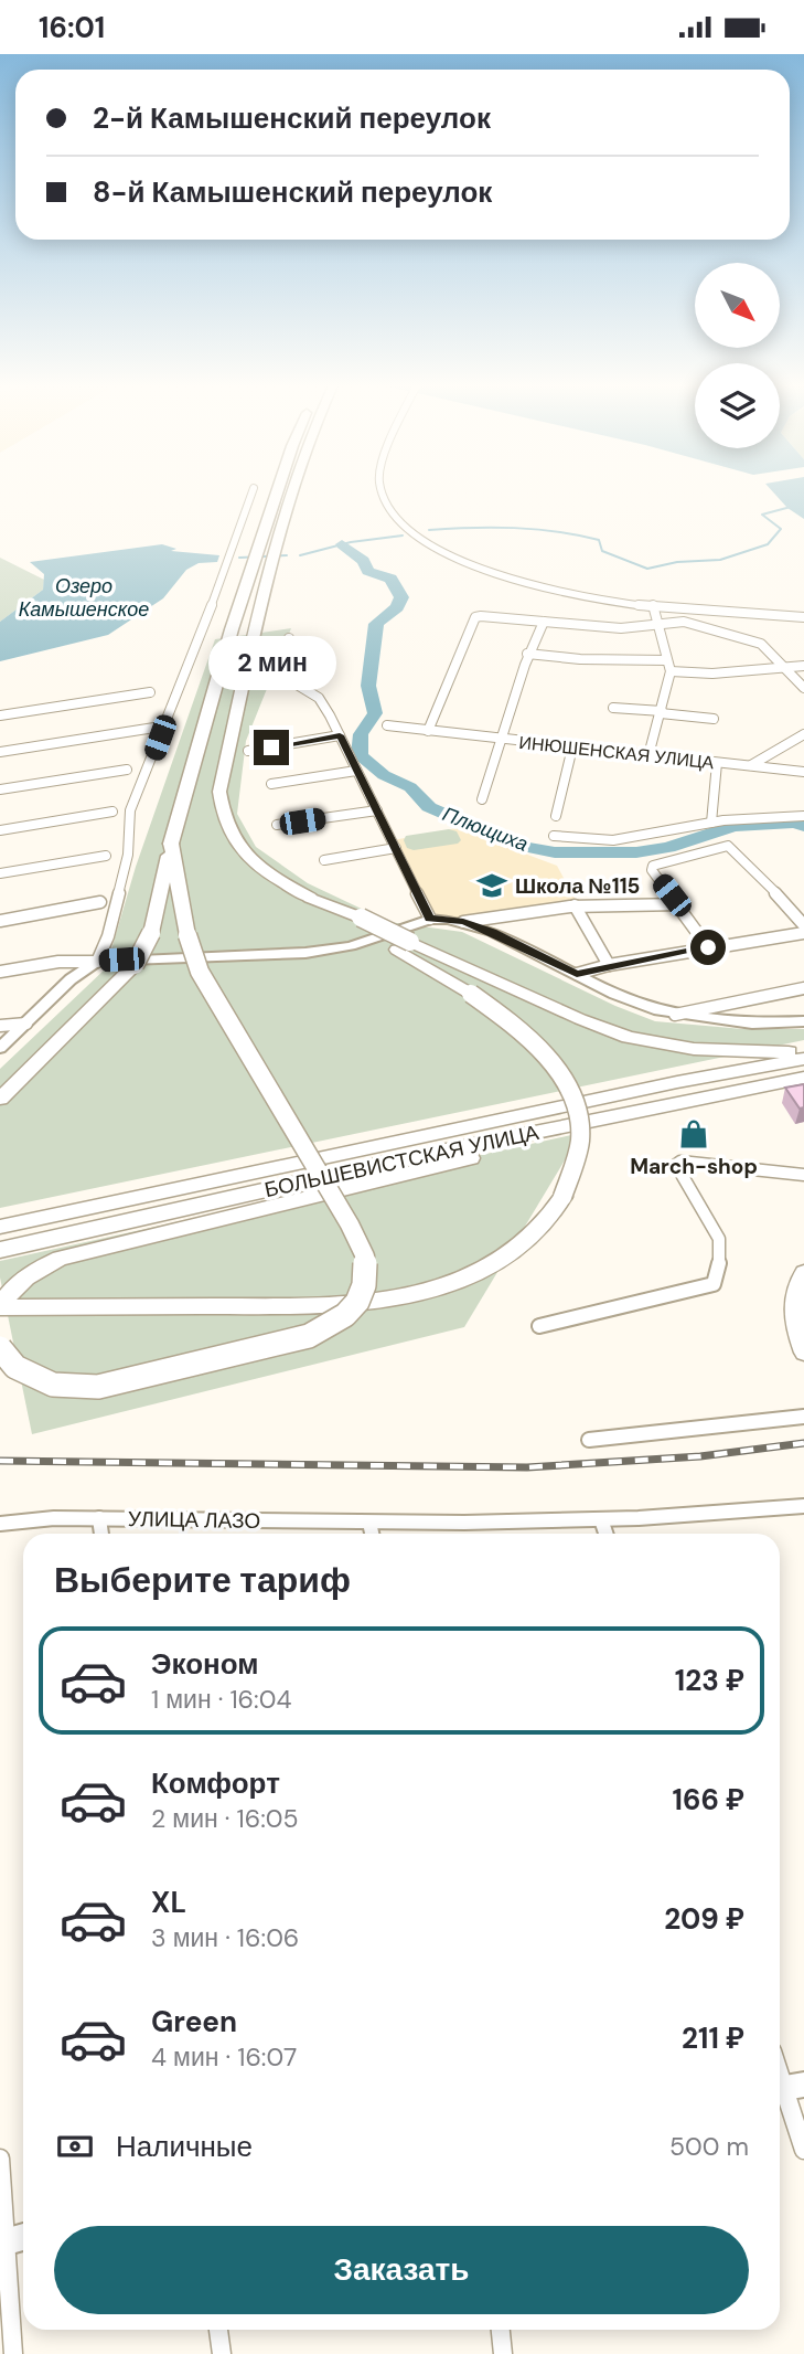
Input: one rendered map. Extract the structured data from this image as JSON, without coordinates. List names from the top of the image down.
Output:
{
  "streets": {
    "main road": ["БОЛЬШЕВИСТСКАЯ УЛИЦА"],
    "street": ["ИНЮШЕНСКАЯ УЛИЦА", "УЛИЦА ЛАЗО"]
  },
  "water": ["Озеро Камышенское", "Плющиха"],
  "places": {
    "school or university": ["Школа №115"],
    "shop": ["March-shop"]
  },
  "north": "bottom right",
  "page": {
    "status": "16:01",
    "banner": ["2-й Камышенский переулок", "8-й Камышенский переулок"],
    "bubble": "2 мин",
    "heading": "Выберите тариф",
    "list": [
      {
        "name": "Эконом",
        "note": "1 мин · 16:04",
        "value": "123 ₽"
      },
      {
        "name": "Комфорт",
        "note": "2 мин · 16:05",
        "value": "166 ₽"
      },
      {
        "name": "XL",
        "note": "3 мин · 16:06",
        "value": "209 ₽"
      },
      {
        "name": "Green",
        "note": "4 мин · 16:07",
        "value": "211 ₽"
      }
    ],
    "pay": ["Наличные", "500 m"],
    "buttons": "Заказать"
  }
}
